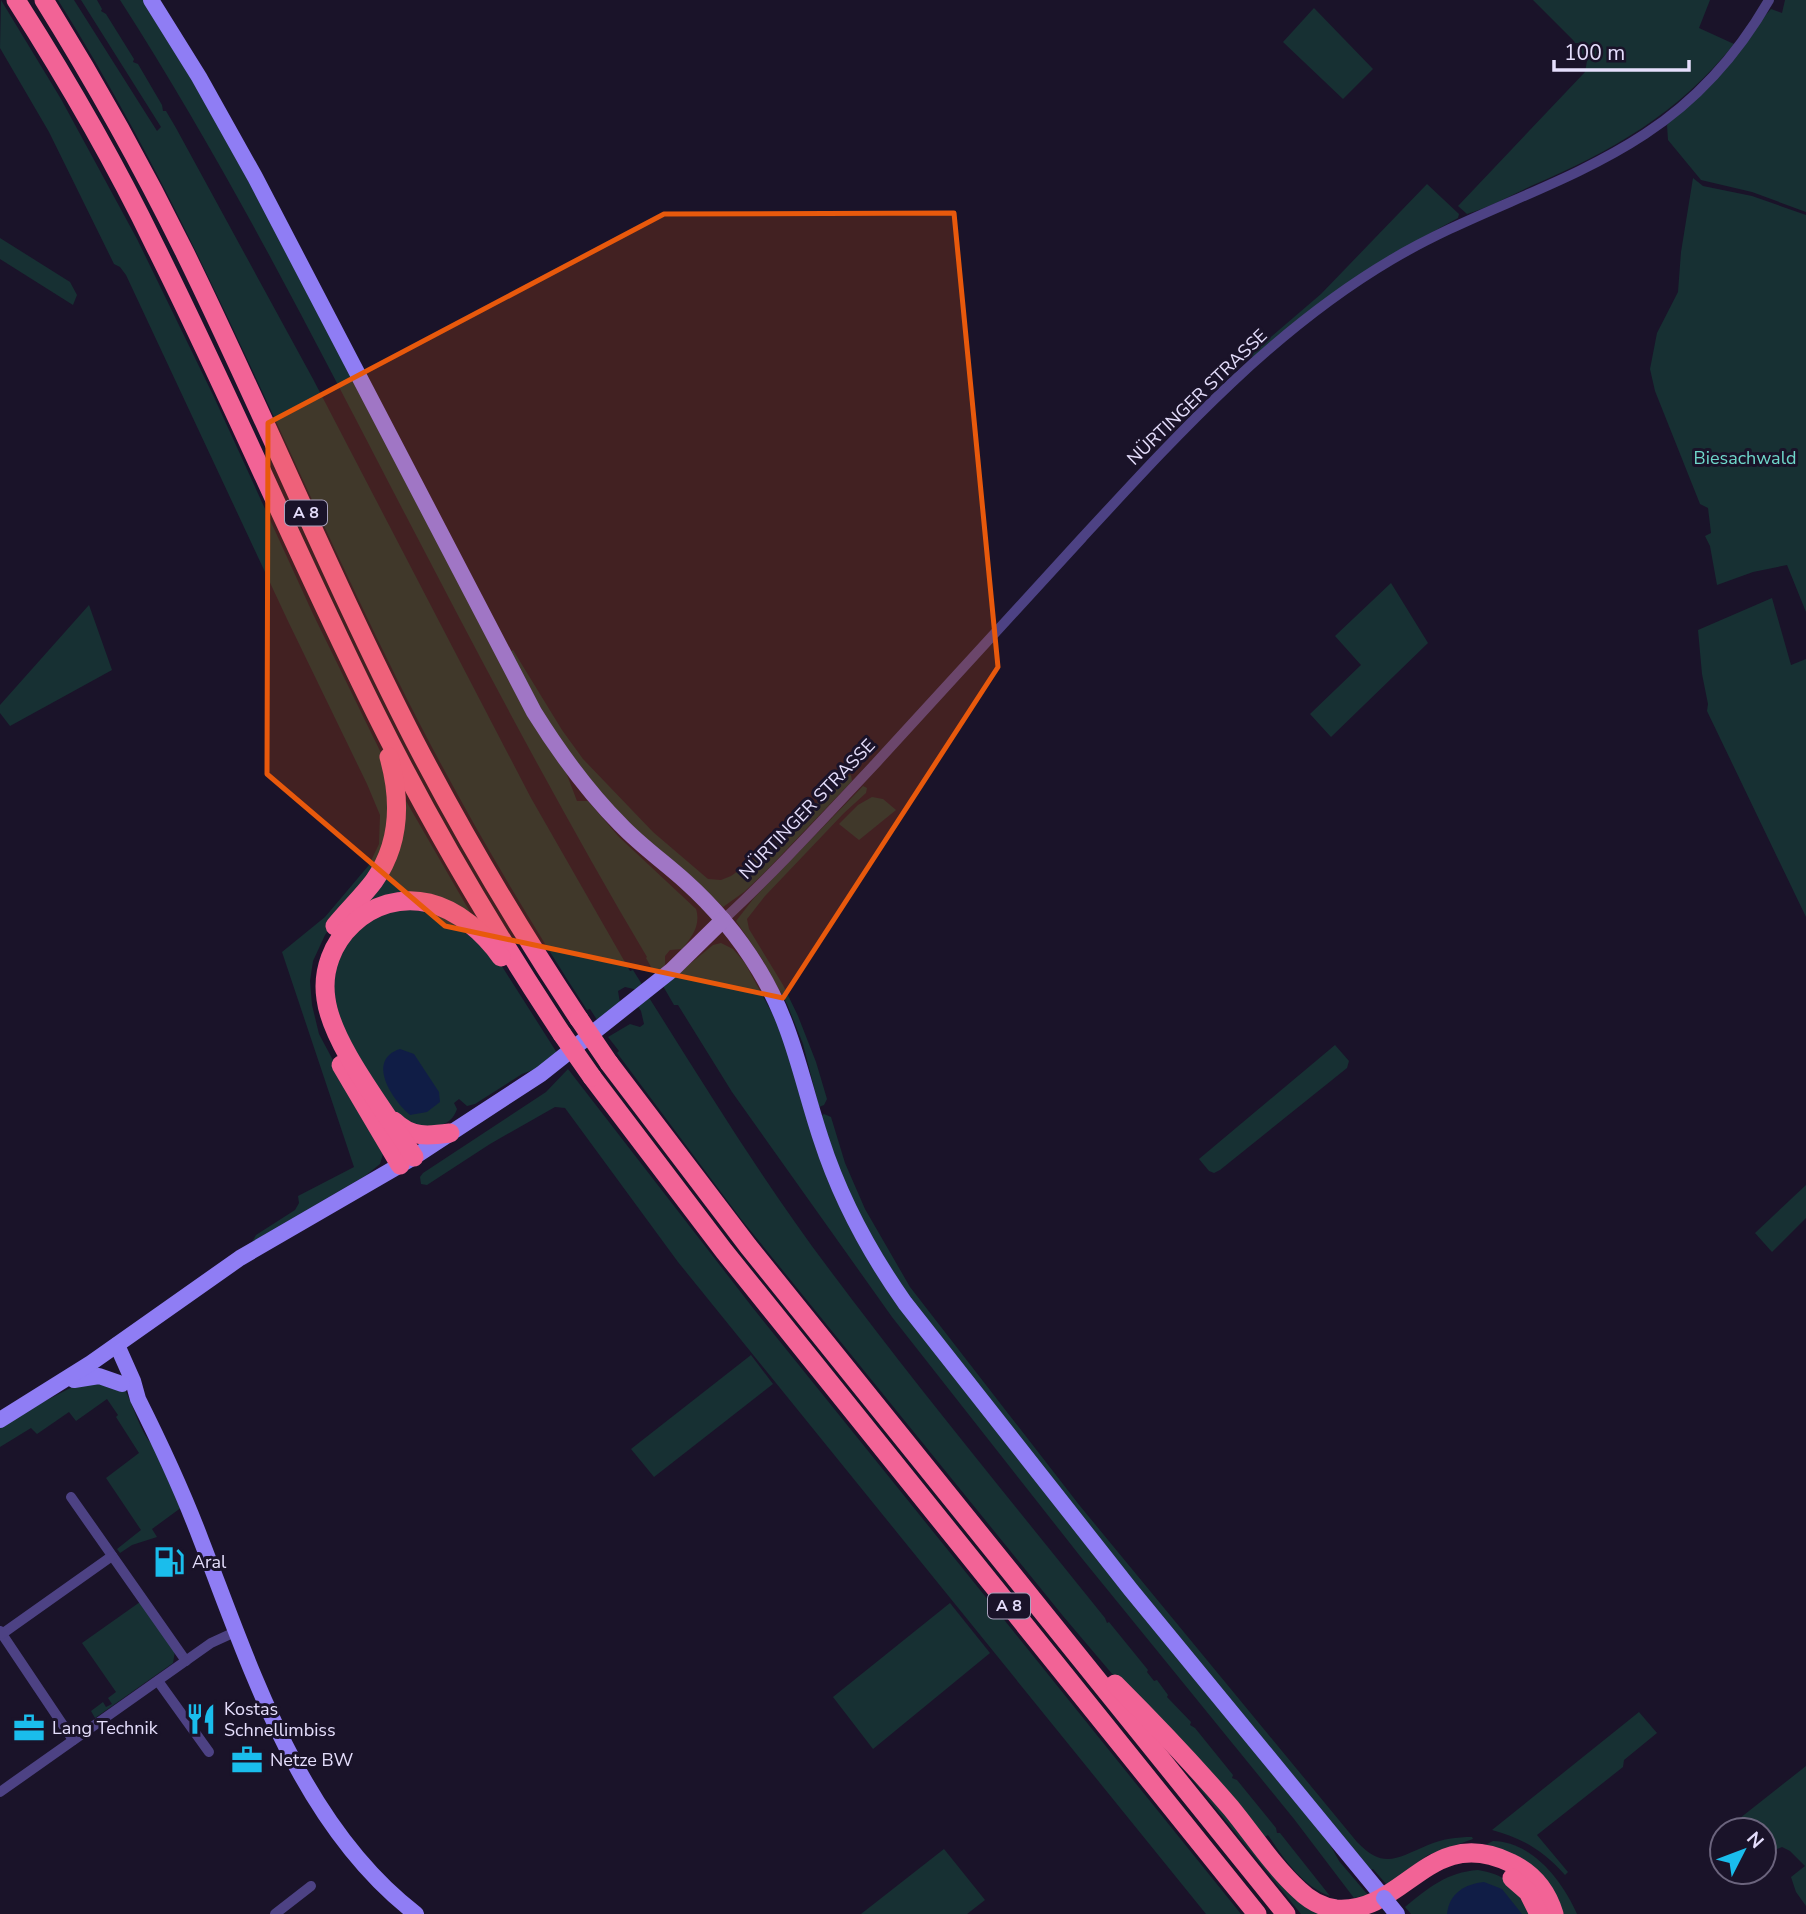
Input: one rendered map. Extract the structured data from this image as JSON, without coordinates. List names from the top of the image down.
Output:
{
  "streets": {
    "highway": ["A 8"],
    "street": ["NÜRTINGER STRASSE"]
  },
  "parks": ["Biesachwald"],
  "places": {
    "fuel station": ["Aral"],
    "restaurant": ["Kostas Schnellimbiss"],
    "office": ["Lang Technik", "Netze BW"]
  },
  "scale_bar": "100 m",
  "north": "top right"
}
